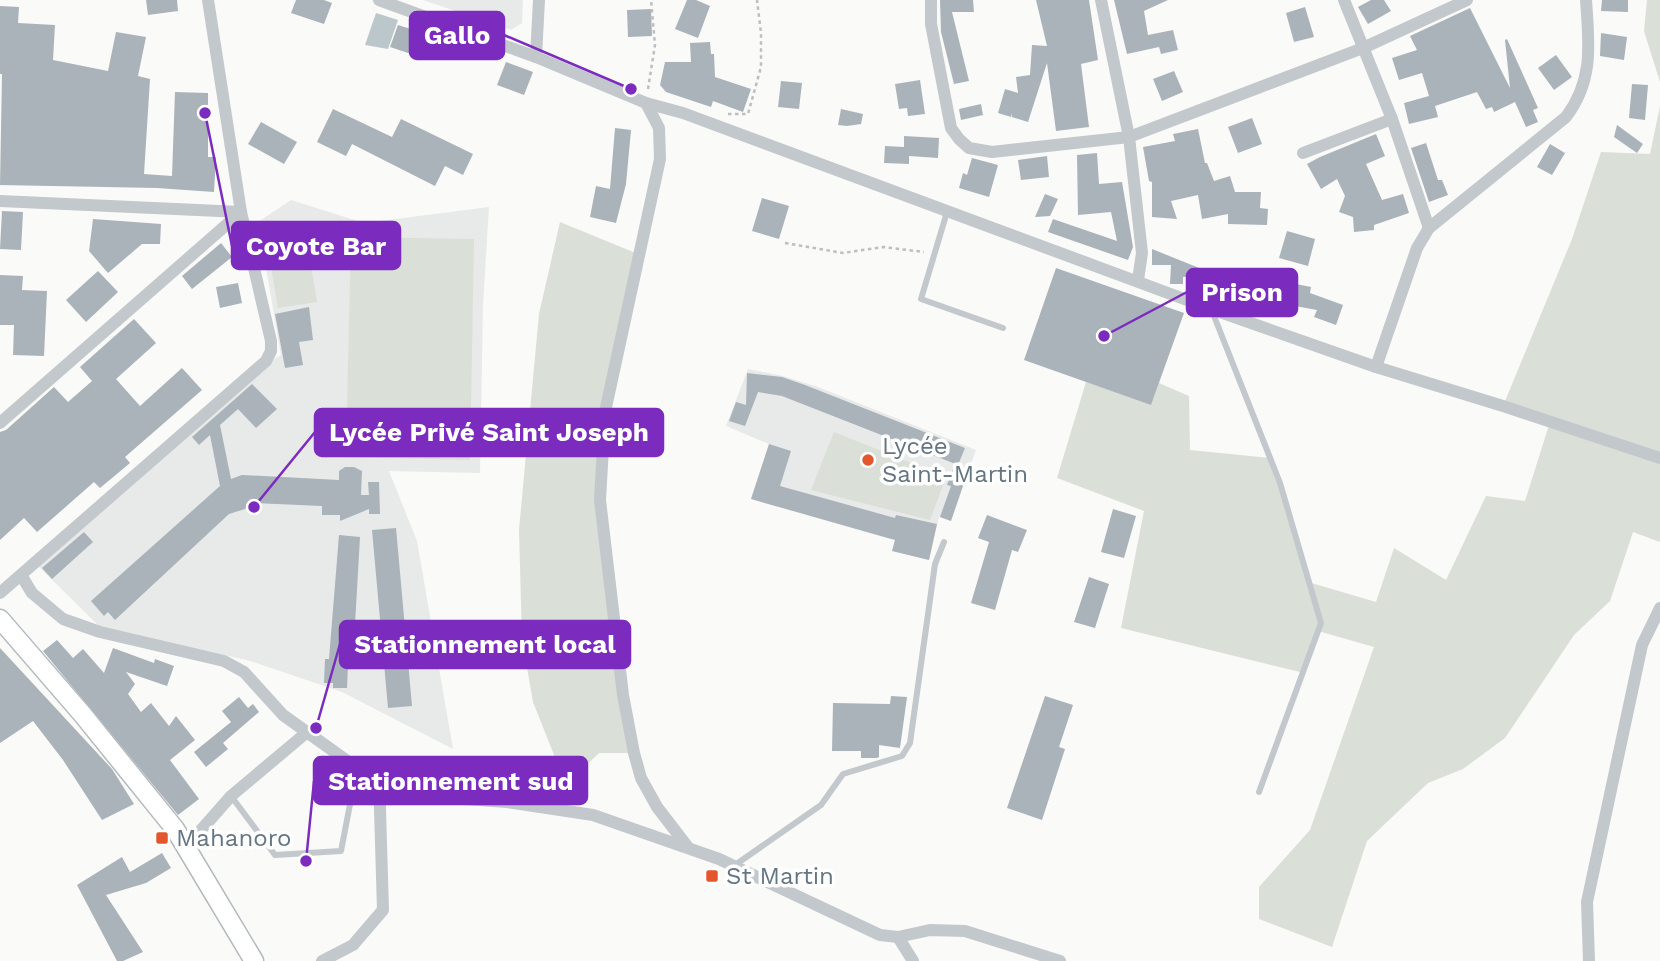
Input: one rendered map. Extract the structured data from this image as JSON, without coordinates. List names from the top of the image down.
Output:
{
  "places": {
    "other": [
      "Gallo",
      "Coyote Bar",
      "Prison",
      "Lycée Saint-Martin",
      "Lycée Privé Saint Joseph",
      "Stationnement local",
      "Stationnement sud"
    ],
    "transit": ["Mahanoro", "St Martin"]
  }
}
